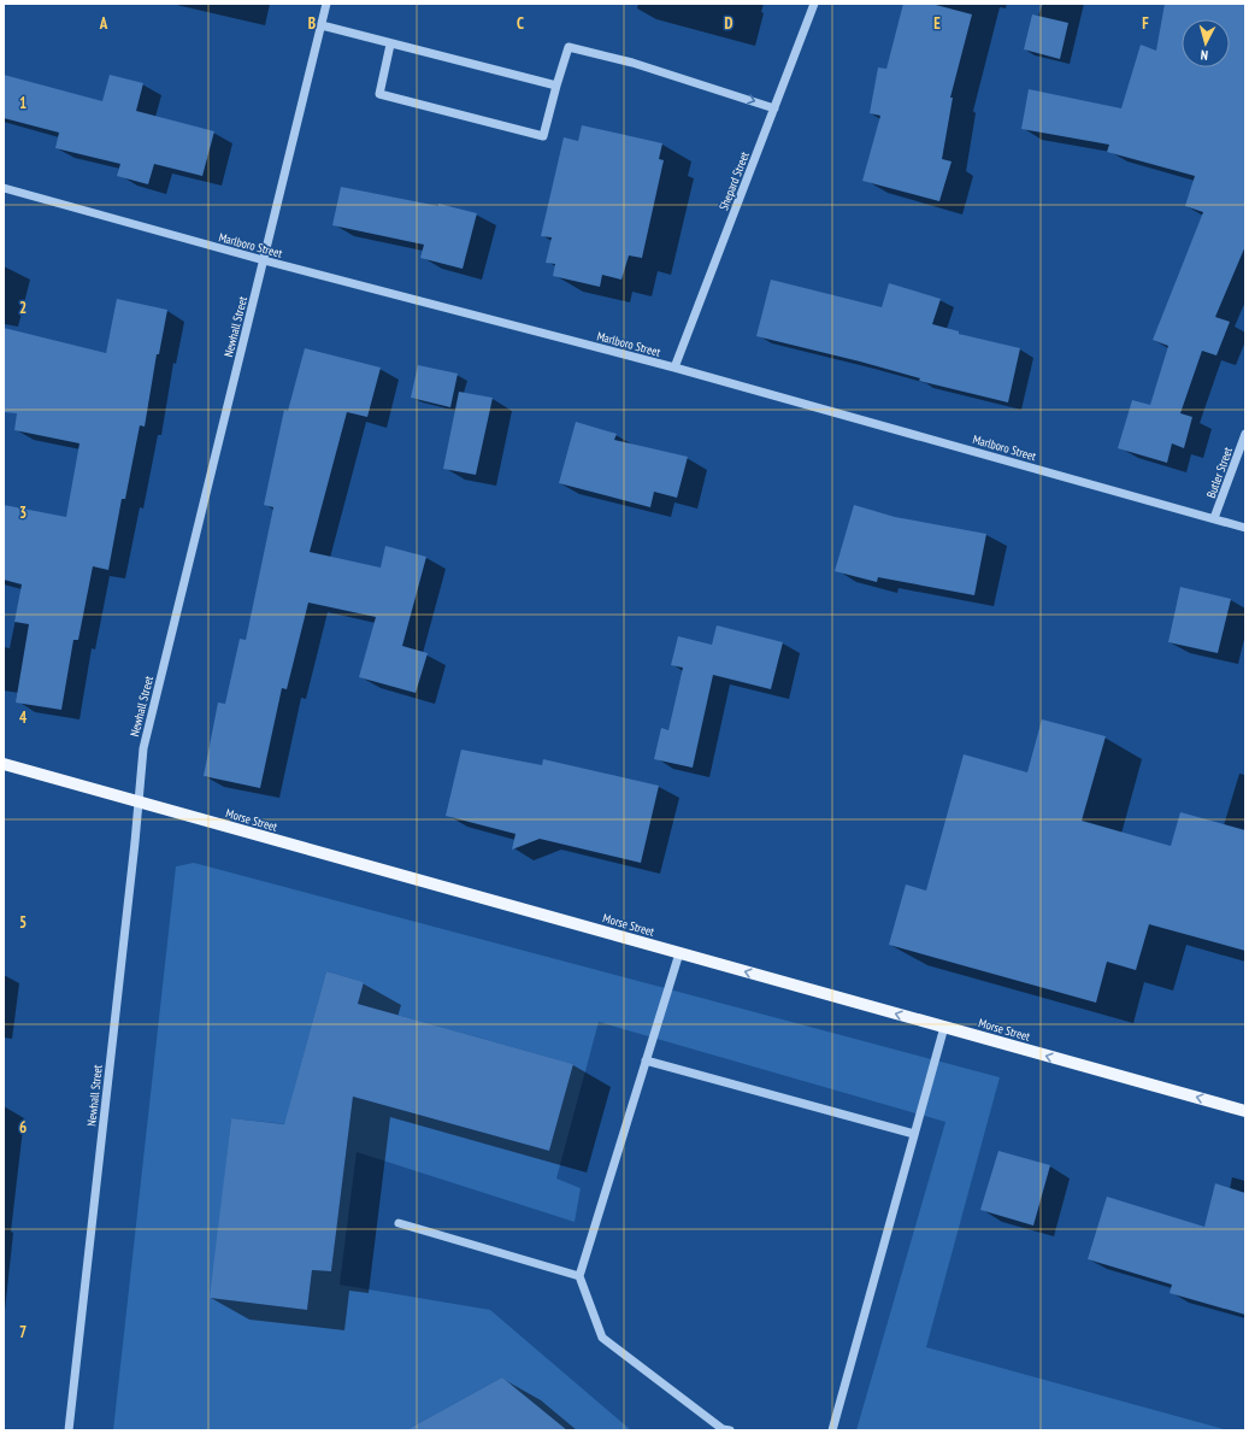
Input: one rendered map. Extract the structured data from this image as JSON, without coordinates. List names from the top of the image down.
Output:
{
  "streets": {
    "main road": ["Morse Street"],
    "street": [
      "Shepard Street",
      "Marlboro Street",
      "Newhall Street",
      "Butler Street"
    ]
  },
  "crossings": [
    ["Shepard Street", "Marlboro Street"],
    ["Marlboro Street", "Newhall Street"],
    ["Marlboro Street", "Butler Street"],
    ["Newhall Street", "Morse Street"]
  ],
  "one_way": ["Morse Street"],
  "north": "bottom",
  "grid": {
    "columns": [
      "A",
      "B",
      "C",
      "D",
      "E",
      "F"
    ],
    "rows": [
      "1",
      "2",
      "3",
      "4",
      "5",
      "6",
      "7"
    ]
  }
}
